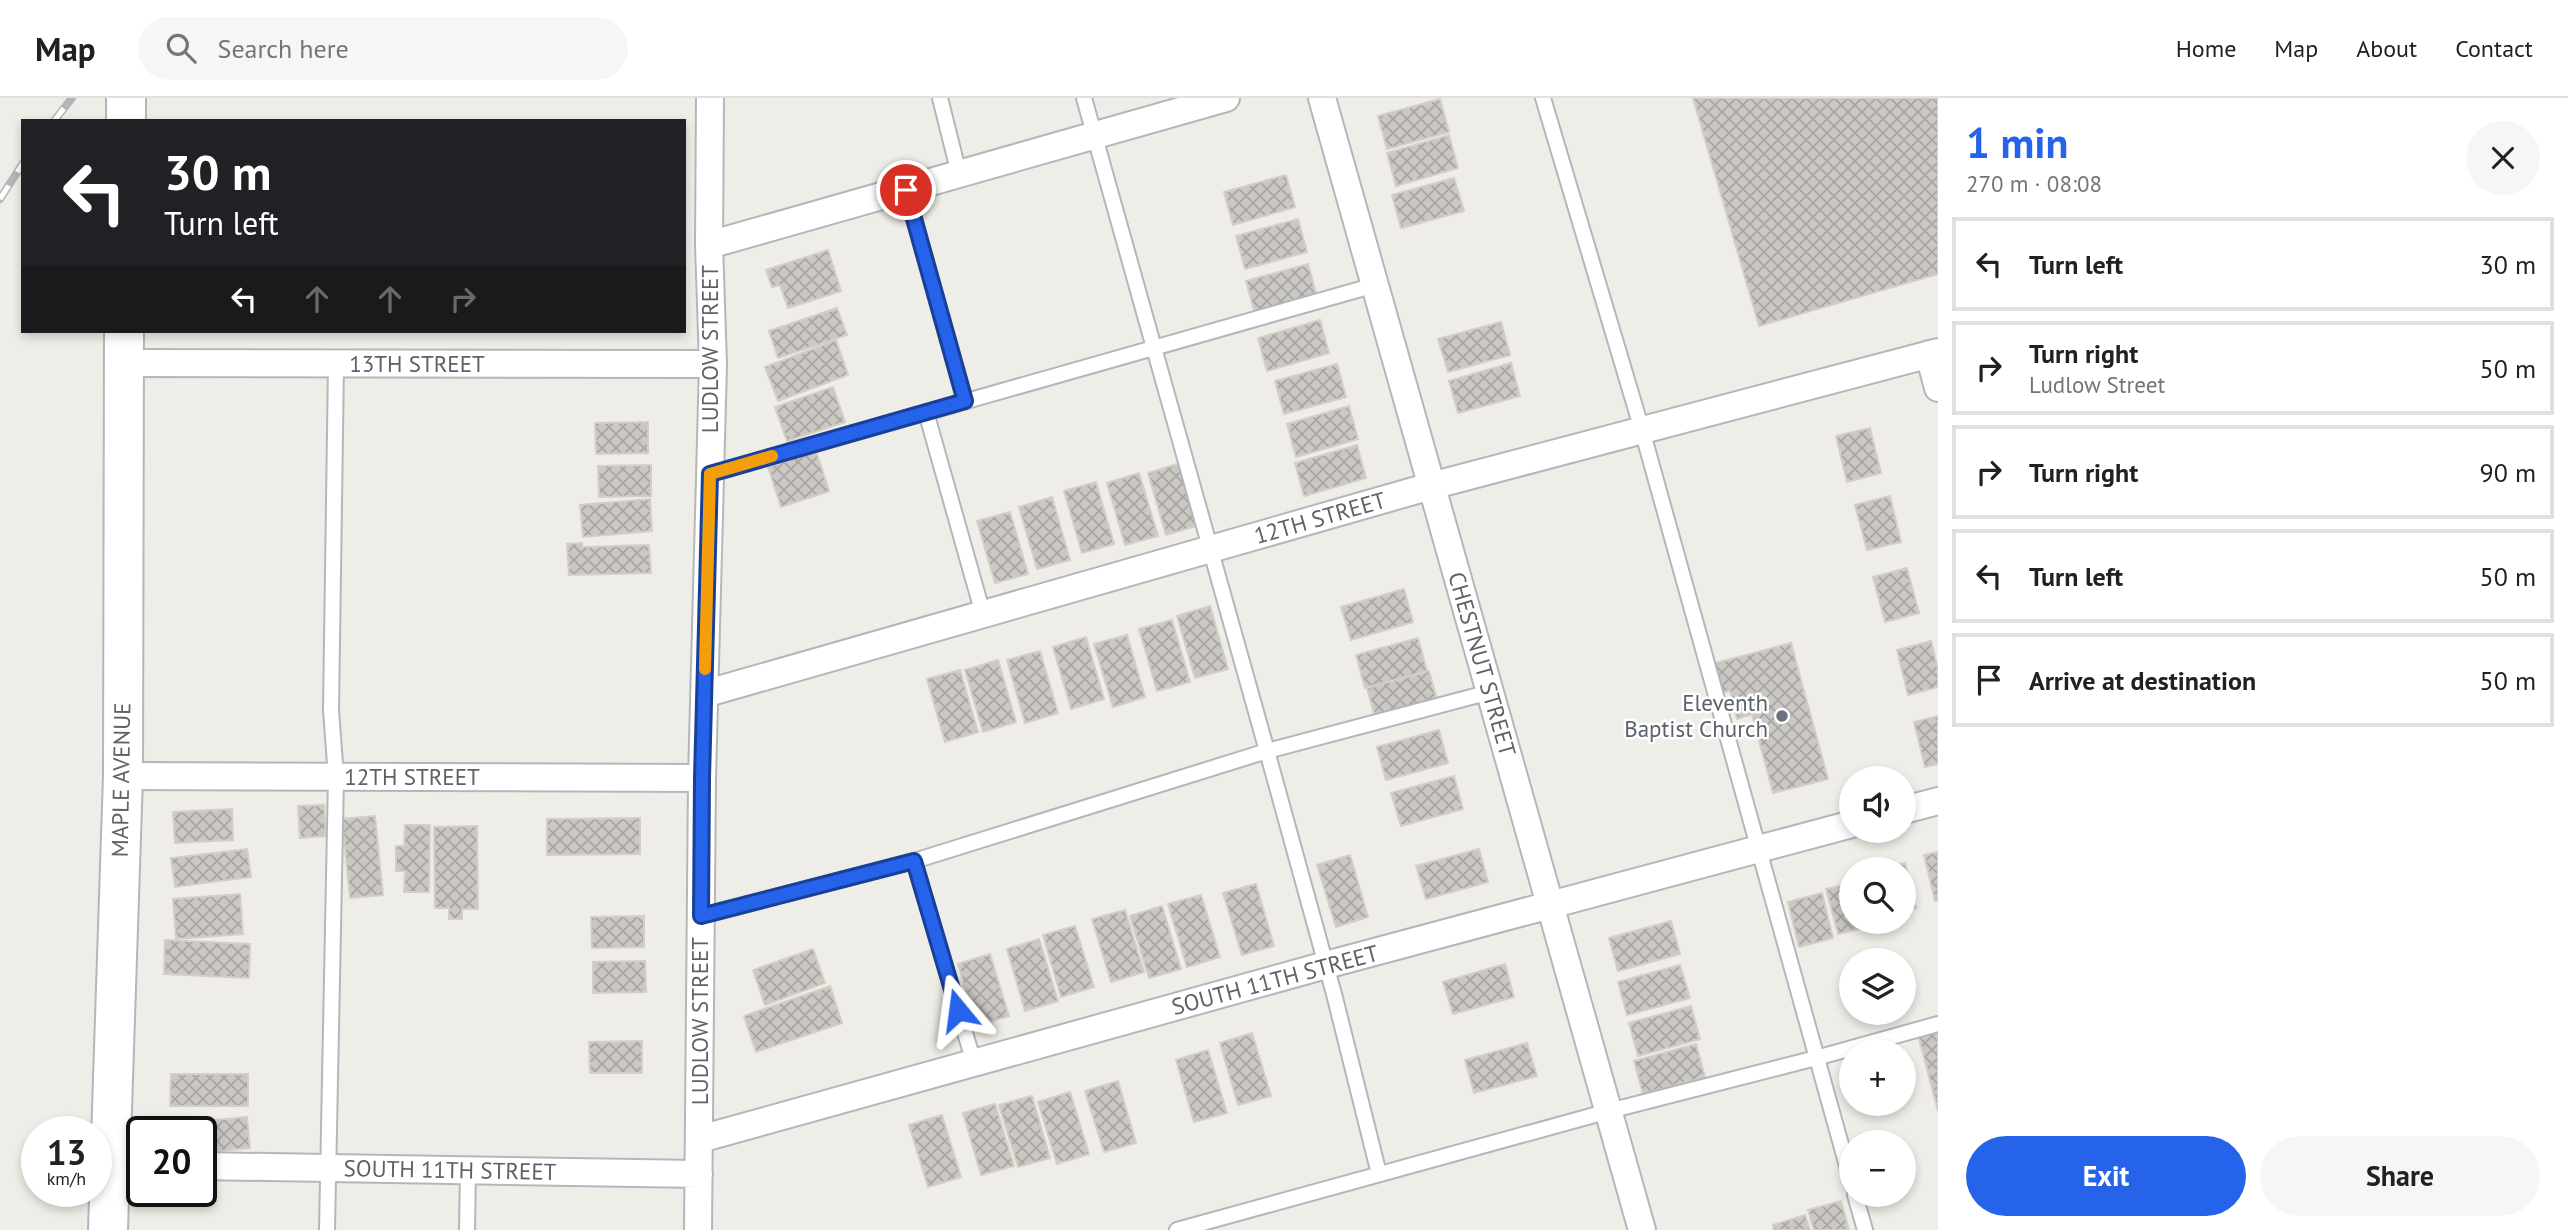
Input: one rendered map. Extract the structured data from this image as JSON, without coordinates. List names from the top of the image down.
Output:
{
  "streets": {
    "street": [
      "LUDLOW STREET",
      "13TH STREET",
      "12TH STREET",
      "CHESTNUT STREET",
      "MAPLE AVENUE",
      "SOUTH 11TH STREET"
    ]
  },
  "crossings": [
    ["LUDLOW STREET", "13TH STREET"],
    ["LUDLOW STREET", "12TH STREET"],
    ["LUDLOW STREET", "SOUTH 11TH STREET"],
    ["13TH STREET", "MAPLE AVENUE"],
    ["12TH STREET", "CHESTNUT STREET"],
    ["12TH STREET", "MAPLE AVENUE"],
    ["CHESTNUT STREET", "SOUTH 11TH STREET"]
  ],
  "places": ["Eleventh Baptist Church"],
  "page": {
    "header": "Map",
    "search": "Search here",
    "nav": [
      "Home",
      "Map",
      "About",
      "Contact"
    ],
    "heading": ["1 min", "270 m · 08:08"],
    "turn": ["30 m", "Turn left"],
    "list": [
      {
        "name": "Turn left",
        "value": "30 m"
      },
      {
        "name": "Turn right",
        "note": "Ludlow Street",
        "value": "50 m"
      },
      {
        "name": "Turn right",
        "value": "90 m"
      },
      {
        "name": "Turn left",
        "value": "50 m"
      },
      {
        "name": "Arrive at destination",
        "value": "50 m"
      }
    ],
    "map_buttons": ["+", "−"],
    "speed": "13 km/h",
    "limit": "20",
    "buttons": ["Exit", "Share"]
  }
}
